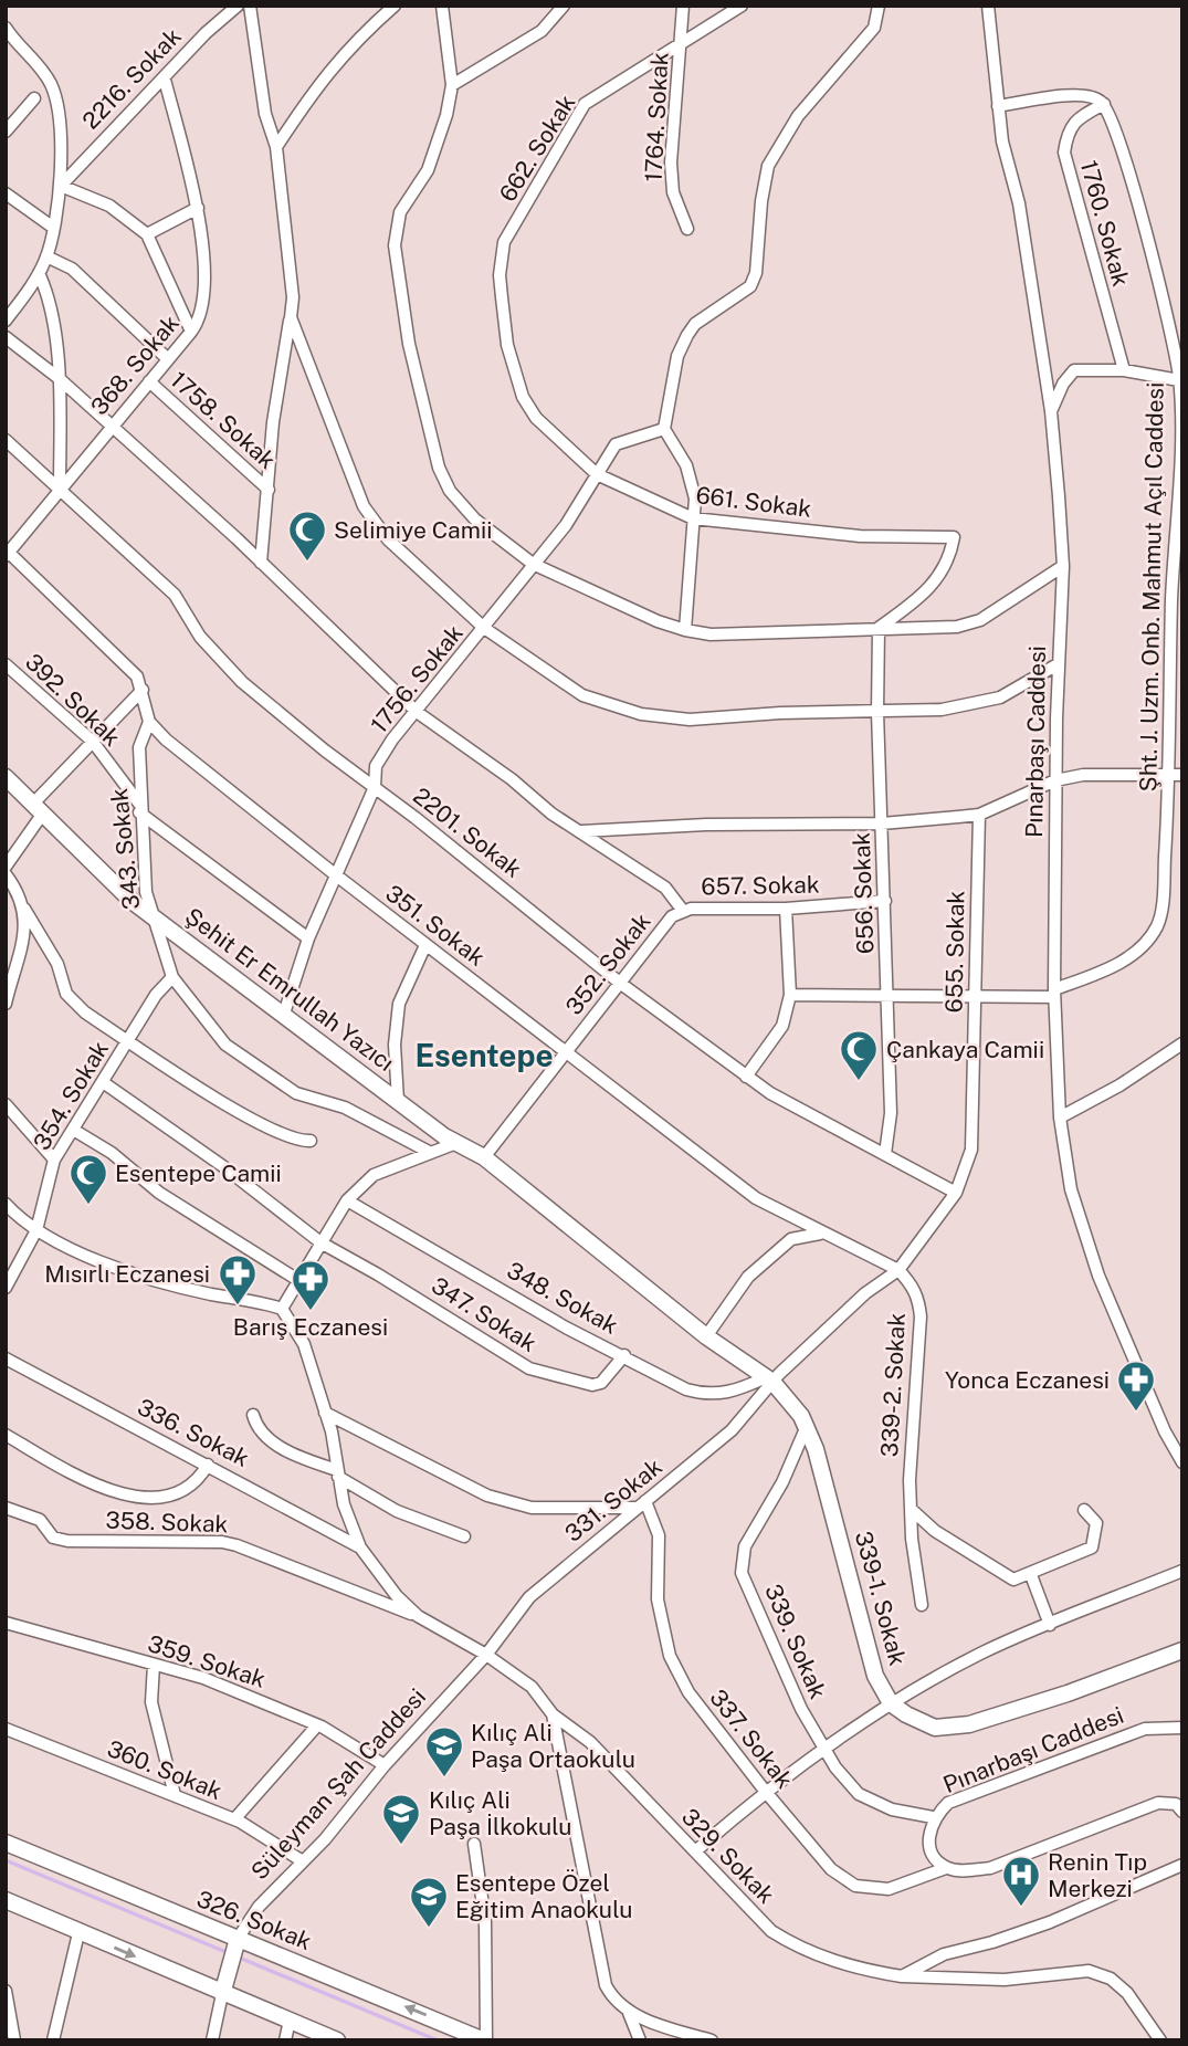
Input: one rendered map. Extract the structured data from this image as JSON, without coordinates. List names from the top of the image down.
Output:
{
  "streets": {
    "street": [
      "2216. Sokak",
      "1764. Sokak",
      "662. Sokak",
      "1760. Sokak",
      "368. Sokak",
      "1758. Sokak",
      "661. Sokak",
      "Şht. J. Uzm. Onb. Mahmut Açıl Caddesi",
      "1756. Sokak",
      "392. Sokak",
      "Pınarbaşı Caddesi",
      "2201. Sokak",
      "343. Sokak",
      "657. Sokak",
      "656. Sokak",
      "351. Sokak",
      "655. Sokak",
      "352. Sokak",
      "Şehit Er Emrullah Yazıcı",
      "354. Sokak",
      "348. Sokak",
      "347. Sokak",
      "339-2. Sokak",
      "336. Sokak",
      "331. Sokak",
      "358. Sokak",
      "339-1. Sokak",
      "339. Sokak",
      "359. Sokak",
      "337. Sokak",
      "360. Sokak",
      "Süleyman Şah Caddesi",
      "329. Sokak",
      "326. Sokak"
    ]
  },
  "crossings": [
    ["2216. Sokak", "368. Sokak"],
    ["1764. Sokak", "662. Sokak"],
    ["662. Sokak", "661. Sokak"],
    ["1760. Sokak", "Şht. J. Uzm. Onb. Mahmut Açıl Caddesi"],
    ["368. Sokak", "1758. Sokak"],
    ["368. Sokak", "2201. Sokak"],
    ["368. Sokak", "657. Sokak"],
    ["661. Sokak", "1756. Sokak"],
    ["661. Sokak", "656. Sokak"],
    ["Şht. J. Uzm. Onb. Mahmut Açıl Caddesi", "Pınarbaşı Caddesi"],
    ["Şht. J. Uzm. Onb. Mahmut Açıl Caddesi", "656. Sokak"],
    ["Şht. J. Uzm. Onb. Mahmut Açıl Caddesi", "655. Sokak"],
    ["1756. Sokak", "392. Sokak"],
    ["1756. Sokak", "2201. Sokak"],
    ["1756. Sokak", "657. Sokak"],
    ["1756. Sokak", "351. Sokak"],
    ["1756. Sokak", "Şehit Er Emrullah Yazıcı"],
    ["392. Sokak", "343. Sokak"],
    ["Pınarbaşı Caddesi", "339. Sokak"],
    ["Pınarbaşı Caddesi", "337. Sokak"],
    ["2201. Sokak", "656. Sokak"],
    ["2201. Sokak", "655. Sokak"],
    ["2201. Sokak", "352. Sokak"],
    ["343. Sokak", "351. Sokak"],
    ["343. Sokak", "Şehit Er Emrullah Yazıcı"],
    ["343. Sokak", "354. Sokak"],
    ["657. Sokak", "656. Sokak"],
    ["657. Sokak", "352. Sokak"],
    ["351. Sokak", "655. Sokak"],
    ["351. Sokak", "352. Sokak"],
    ["351. Sokak", "339-2. Sokak"],
    ["655. Sokak", "348. Sokak"],
    ["655. Sokak", "339-2. Sokak"],
    ["655. Sokak", "331. Sokak"],
    ["655. Sokak", "339-1. Sokak"],
    ["352. Sokak", "Şehit Er Emrullah Yazıcı"],
    ["Şehit Er Emrullah Yazıcı", "339-1. Sokak"],
    ["348. Sokak", "347. Sokak"],
    ["348. Sokak", "331. Sokak"],
    ["348. Sokak", "339-1. Sokak"],
    ["331. Sokak", "339-1. Sokak"],
    ["331. Sokak", "337. Sokak"],
    ["331. Sokak", "Süleyman Şah Caddesi"],
    ["339-1. Sokak", "339. Sokak"],
    ["359. Sokak", "Süleyman Şah Caddesi"],
    ["360. Sokak", "Süleyman Şah Caddesi"],
    ["Süleyman Şah Caddesi", "326. Sokak"]
  ],
  "districts": ["Esentepe"],
  "places": {
    "mosque": ["Selimiye Camii", "Çankaya Camii", "Esentepe Camii"],
    "pharmacy": ["Mısırlı Eczanesi", "Barış Eczanesi", "Yonca Eczanesi"],
    "school or university": ["Kılıç Ali Paşa Ortaokulu", "Kılıç Ali Paşa İlkokulu", "Esentepe Özel Eğitim Anaokulu"],
    "hospital": ["Renin Tıp Merkezi"]
  }
}
